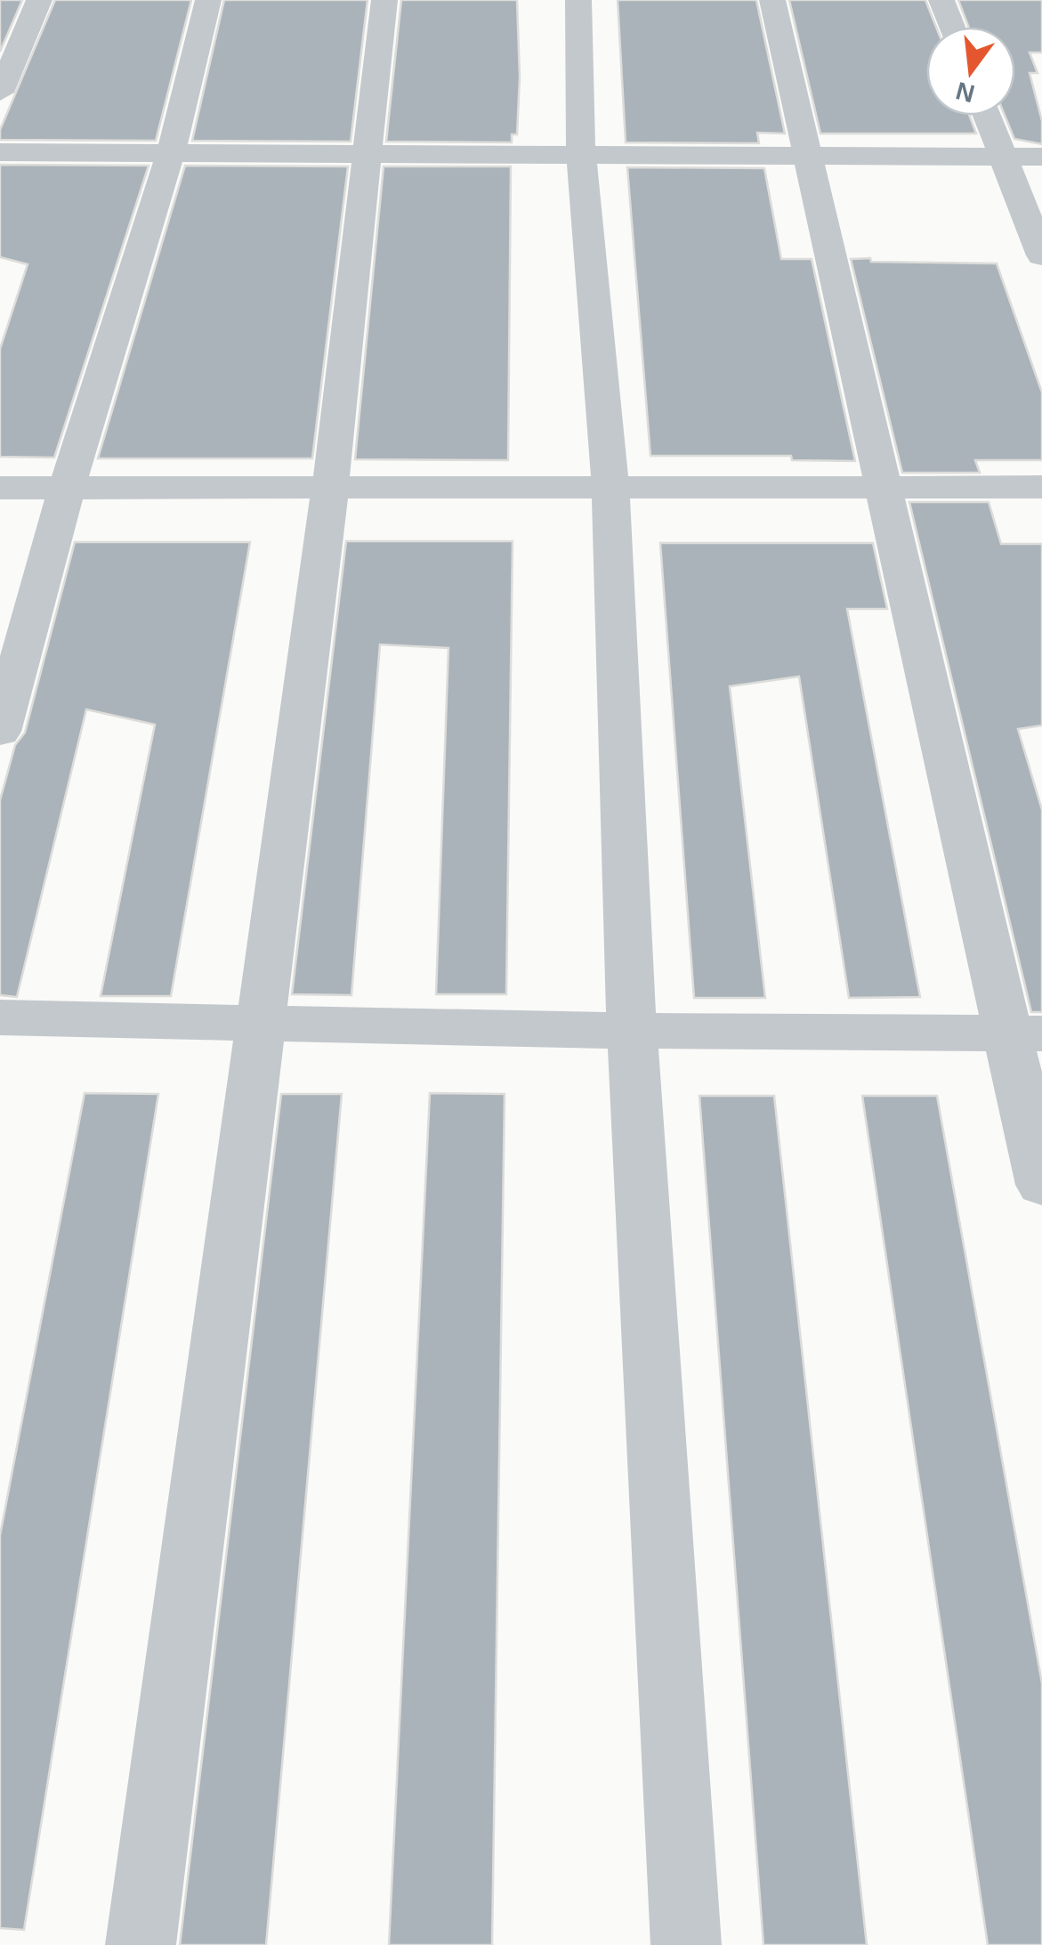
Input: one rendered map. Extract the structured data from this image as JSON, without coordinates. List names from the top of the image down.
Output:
{
  "north": "bottom"
}
